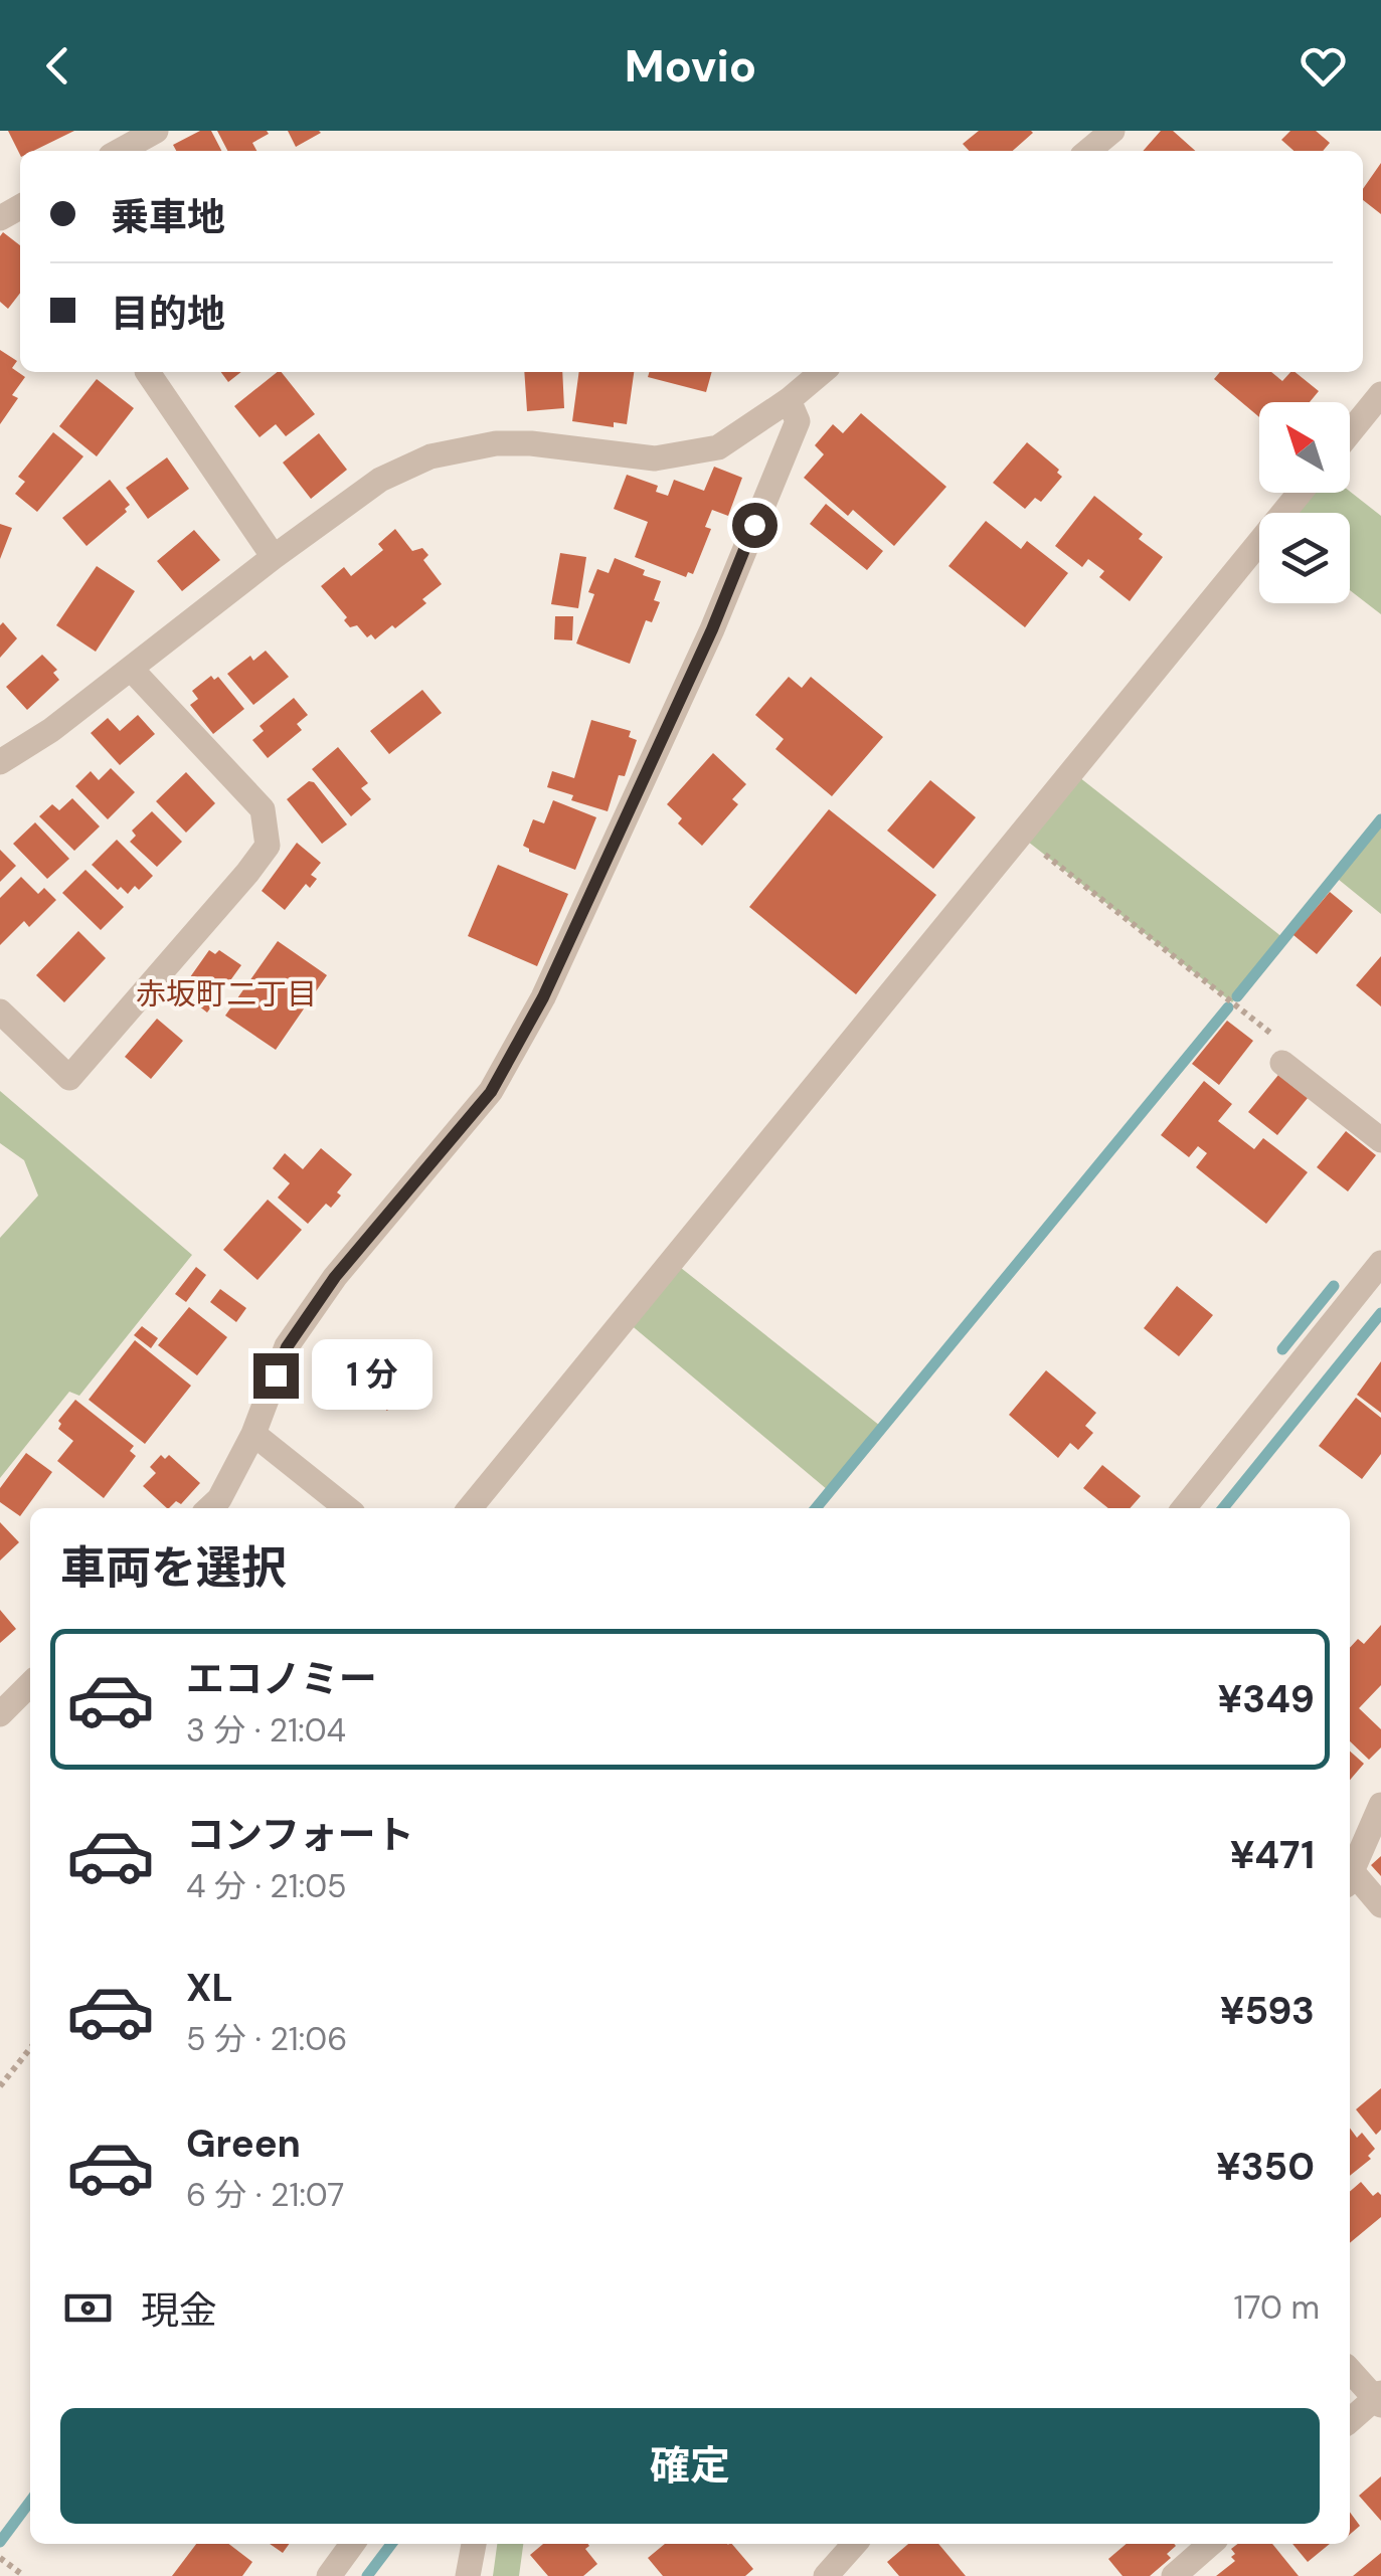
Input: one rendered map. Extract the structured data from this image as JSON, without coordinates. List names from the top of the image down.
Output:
{
  "districts": ["赤坂町二丁目"],
  "north": "top left",
  "page": {
    "header": "Movio",
    "banner": ["乗車地", "目的地"],
    "bubble": "1 分",
    "heading": "車両を選択",
    "list": [
      {
        "name": "エコノミー",
        "note": "3 分 · 21:04",
        "value": "¥349"
      },
      {
        "name": "コンフォート",
        "note": "4 分 · 21:05",
        "value": "¥471"
      },
      {
        "name": "XL",
        "note": "5 分 · 21:06",
        "value": "¥593"
      },
      {
        "name": "Green",
        "note": "6 分 · 21:07",
        "value": "¥350"
      }
    ],
    "pay": ["現金", "170 m"],
    "buttons": "確定"
  }
}
